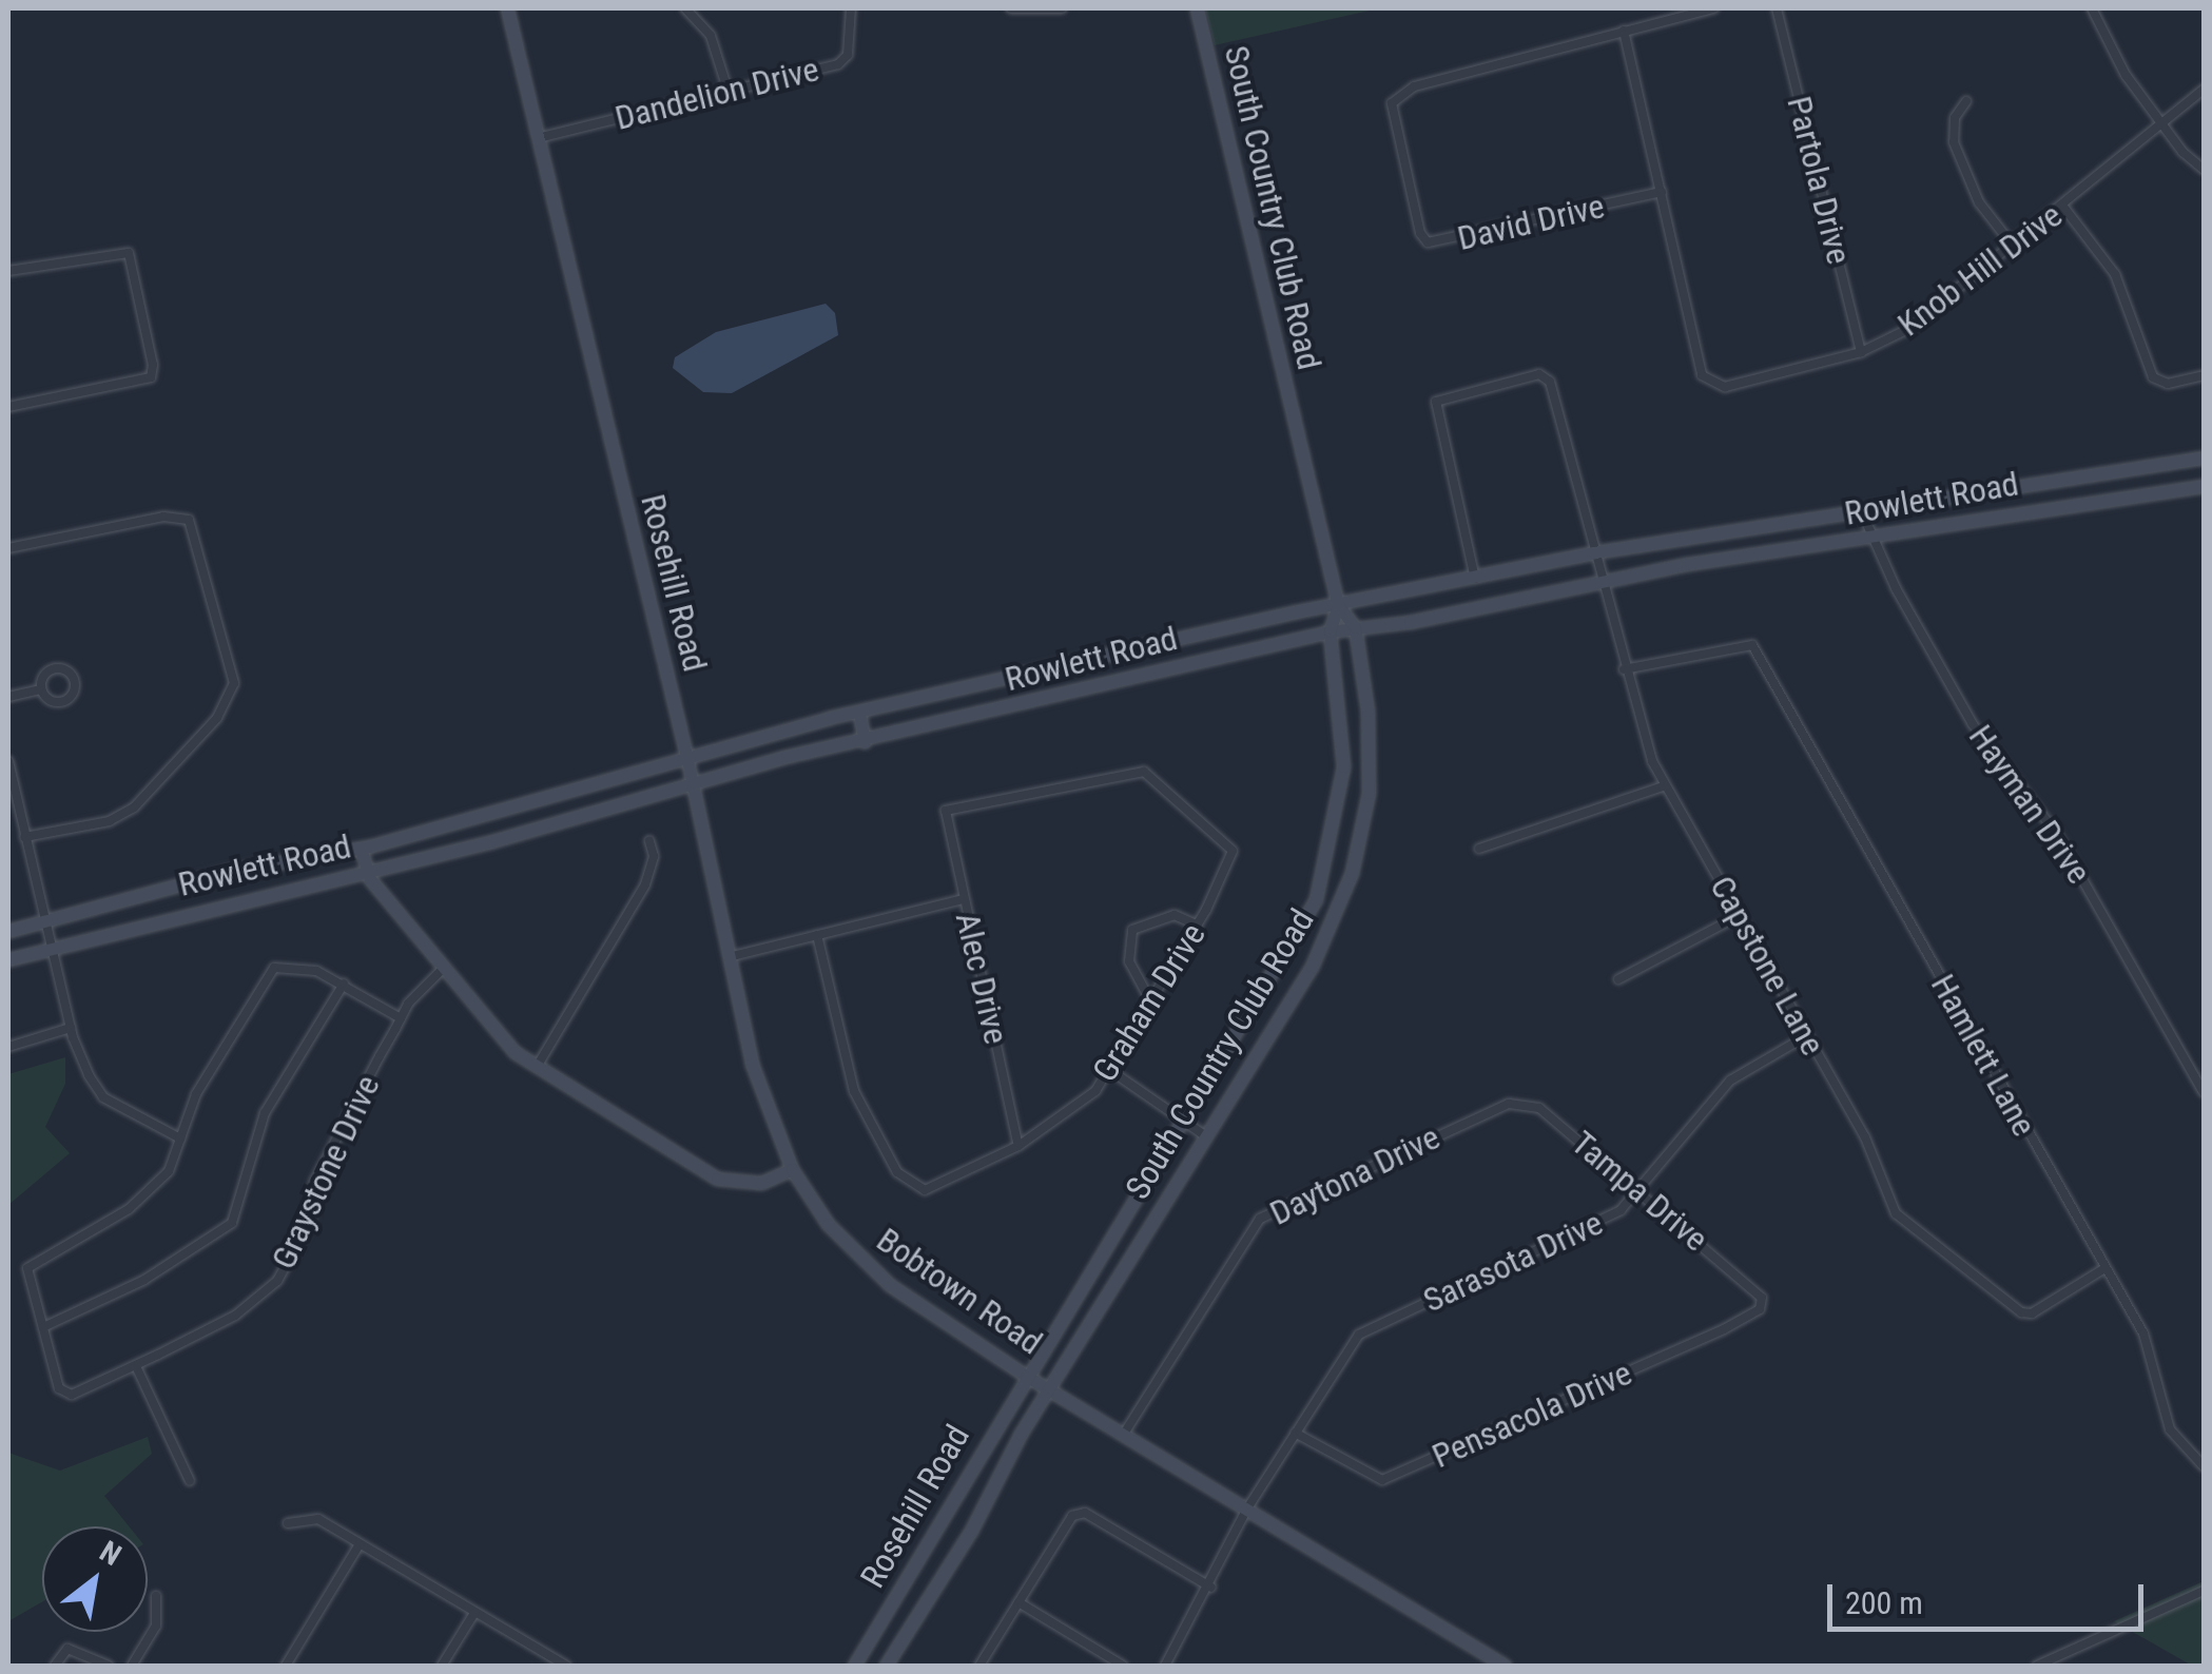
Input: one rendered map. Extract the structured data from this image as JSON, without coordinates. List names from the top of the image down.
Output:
{
  "streets": {
    "street": [
      "Dandelion Drive",
      "Partola Drive",
      "South Country Club Road",
      "David Drive",
      "Knob Hill Drive",
      "Rowlett Road",
      "Rosehill Road",
      "Hayman Drive",
      "Capstone Lane",
      "Alec Drive",
      "Graham Drive",
      "Hamlett Lane",
      "Graystone Drive",
      "Daytona Drive",
      "Tampa Drive",
      "Sarasota Drive",
      "Bobtown Road",
      "Pensacola Drive"
    ]
  },
  "crossings": [
    ["Dandelion Drive", "Rosehill Road"],
    ["Partola Drive", "Knob Hill Drive"],
    ["South Country Club Road", "Rowlett Road"],
    ["South Country Club Road", "Rosehill Road"],
    ["South Country Club Road", "Bobtown Road"],
    ["David Drive", "Knob Hill Drive"],
    ["Rowlett Road", "Rosehill Road"],
    ["Rowlett Road", "Hayman Drive"],
    ["Rowlett Road", "Capstone Lane"],
    ["Rosehill Road", "Bobtown Road"],
    ["Capstone Lane", "Hamlett Lane"],
    ["Capstone Lane", "Sarasota Drive"],
    ["Alec Drive", "Graham Drive"],
    ["Daytona Drive", "Tampa Drive"],
    ["Daytona Drive", "Bobtown Road"],
    ["Tampa Drive", "Sarasota Drive"],
    ["Tampa Drive", "Pensacola Drive"],
    ["Sarasota Drive", "Bobtown Road"],
    ["Sarasota Drive", "Pensacola Drive"]
  ],
  "scale_bar": "200 m",
  "north": "top right"
}
